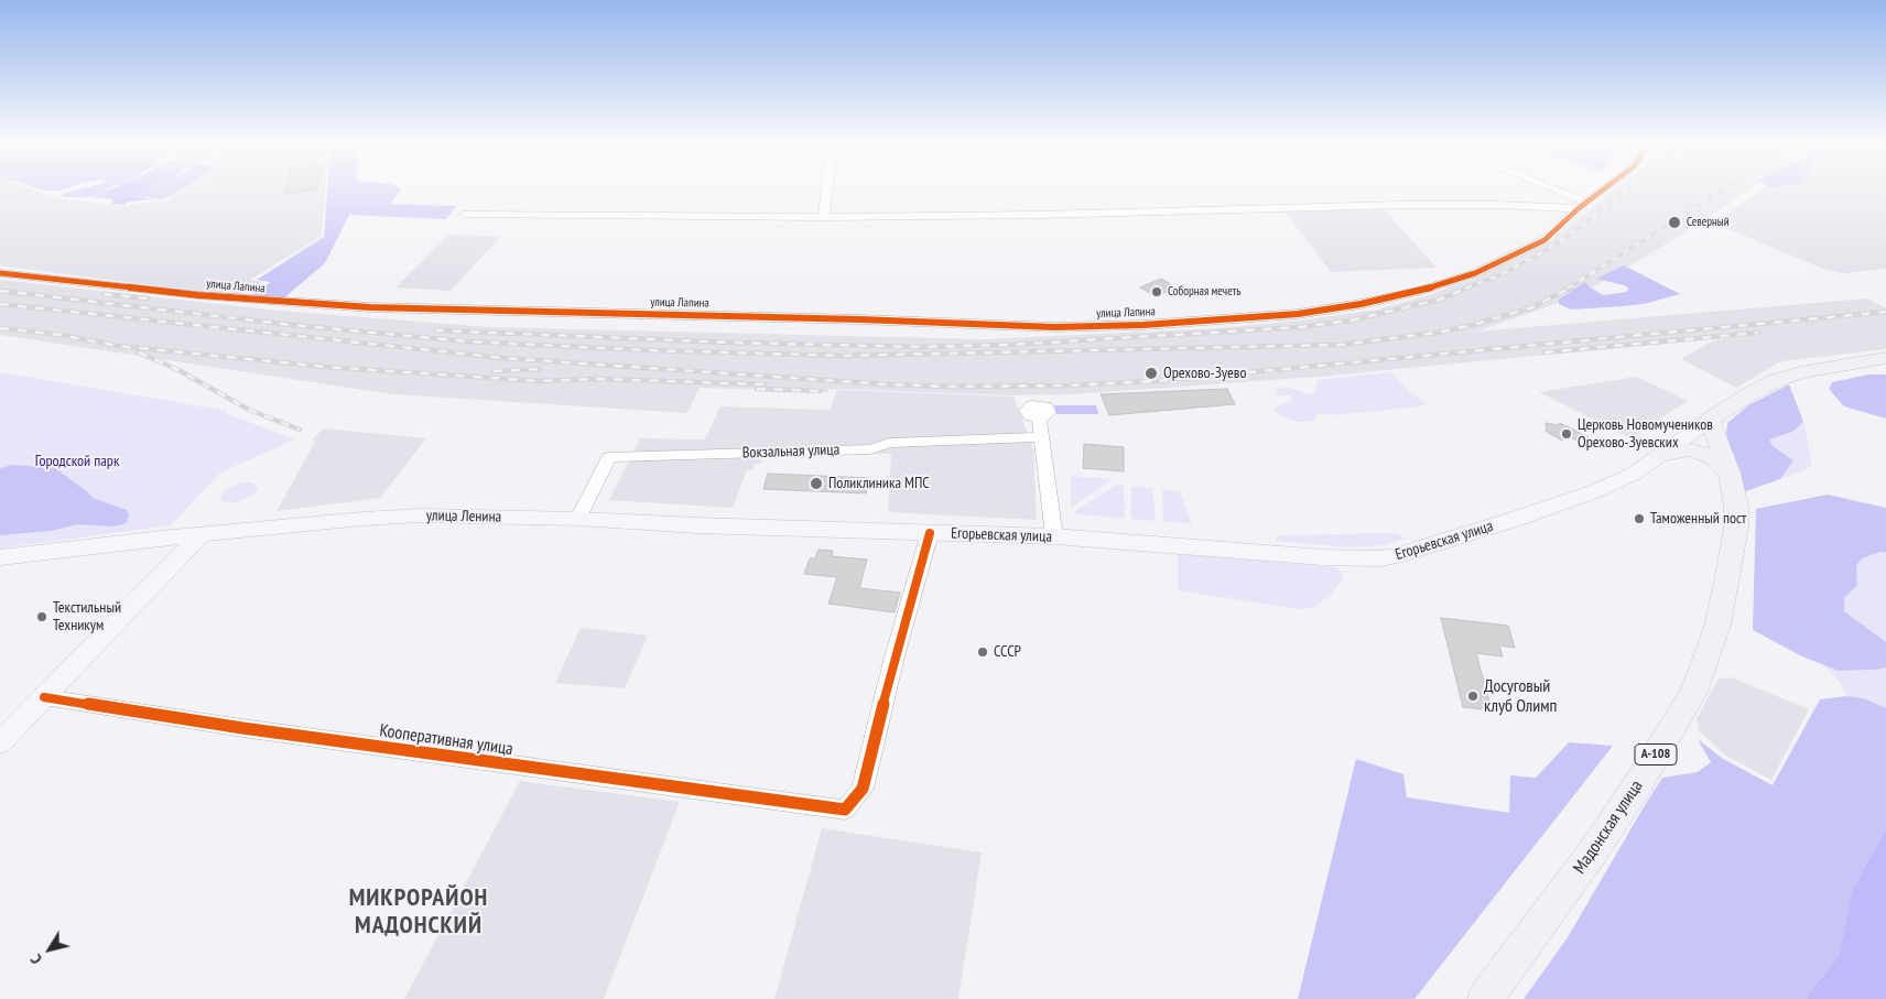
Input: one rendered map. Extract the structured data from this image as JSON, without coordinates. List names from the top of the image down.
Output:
{
  "streets": {
    "highway": ["Егорьевская улица", "А-108", "Мадонская улица"],
    "main road": ["улица Ленина"],
    "street": ["улица Лапина", "Вокзальная улица", "Кооперативная улица"]
  },
  "crossings": [
    ["Вокзальная улица", "улица Ленина"],
    ["улица Ленина", "Егорьевская улица"],
    ["улица Ленина", "Кооперативная улица"],
    ["Егорьевская улица", "Кооперативная улица"],
    ["Егорьевская улица", "Мадонская улица"]
  ],
  "districts": ["МИКРОРАЙОН МАДОНСКИЙ"],
  "parks": ["Городской парк"],
  "places": [
    "Северный",
    "Соборная мечеть",
    "Орехово-Зуево",
    "Церковь Новомучеников Орехово-Зуевских",
    "Поликлиника МПС",
    "Таможенный пост",
    "Текстильный Техникум",
    "СССР",
    "Досуговый клуб Олимп"
  ],
  "north": "bottom left"
}
